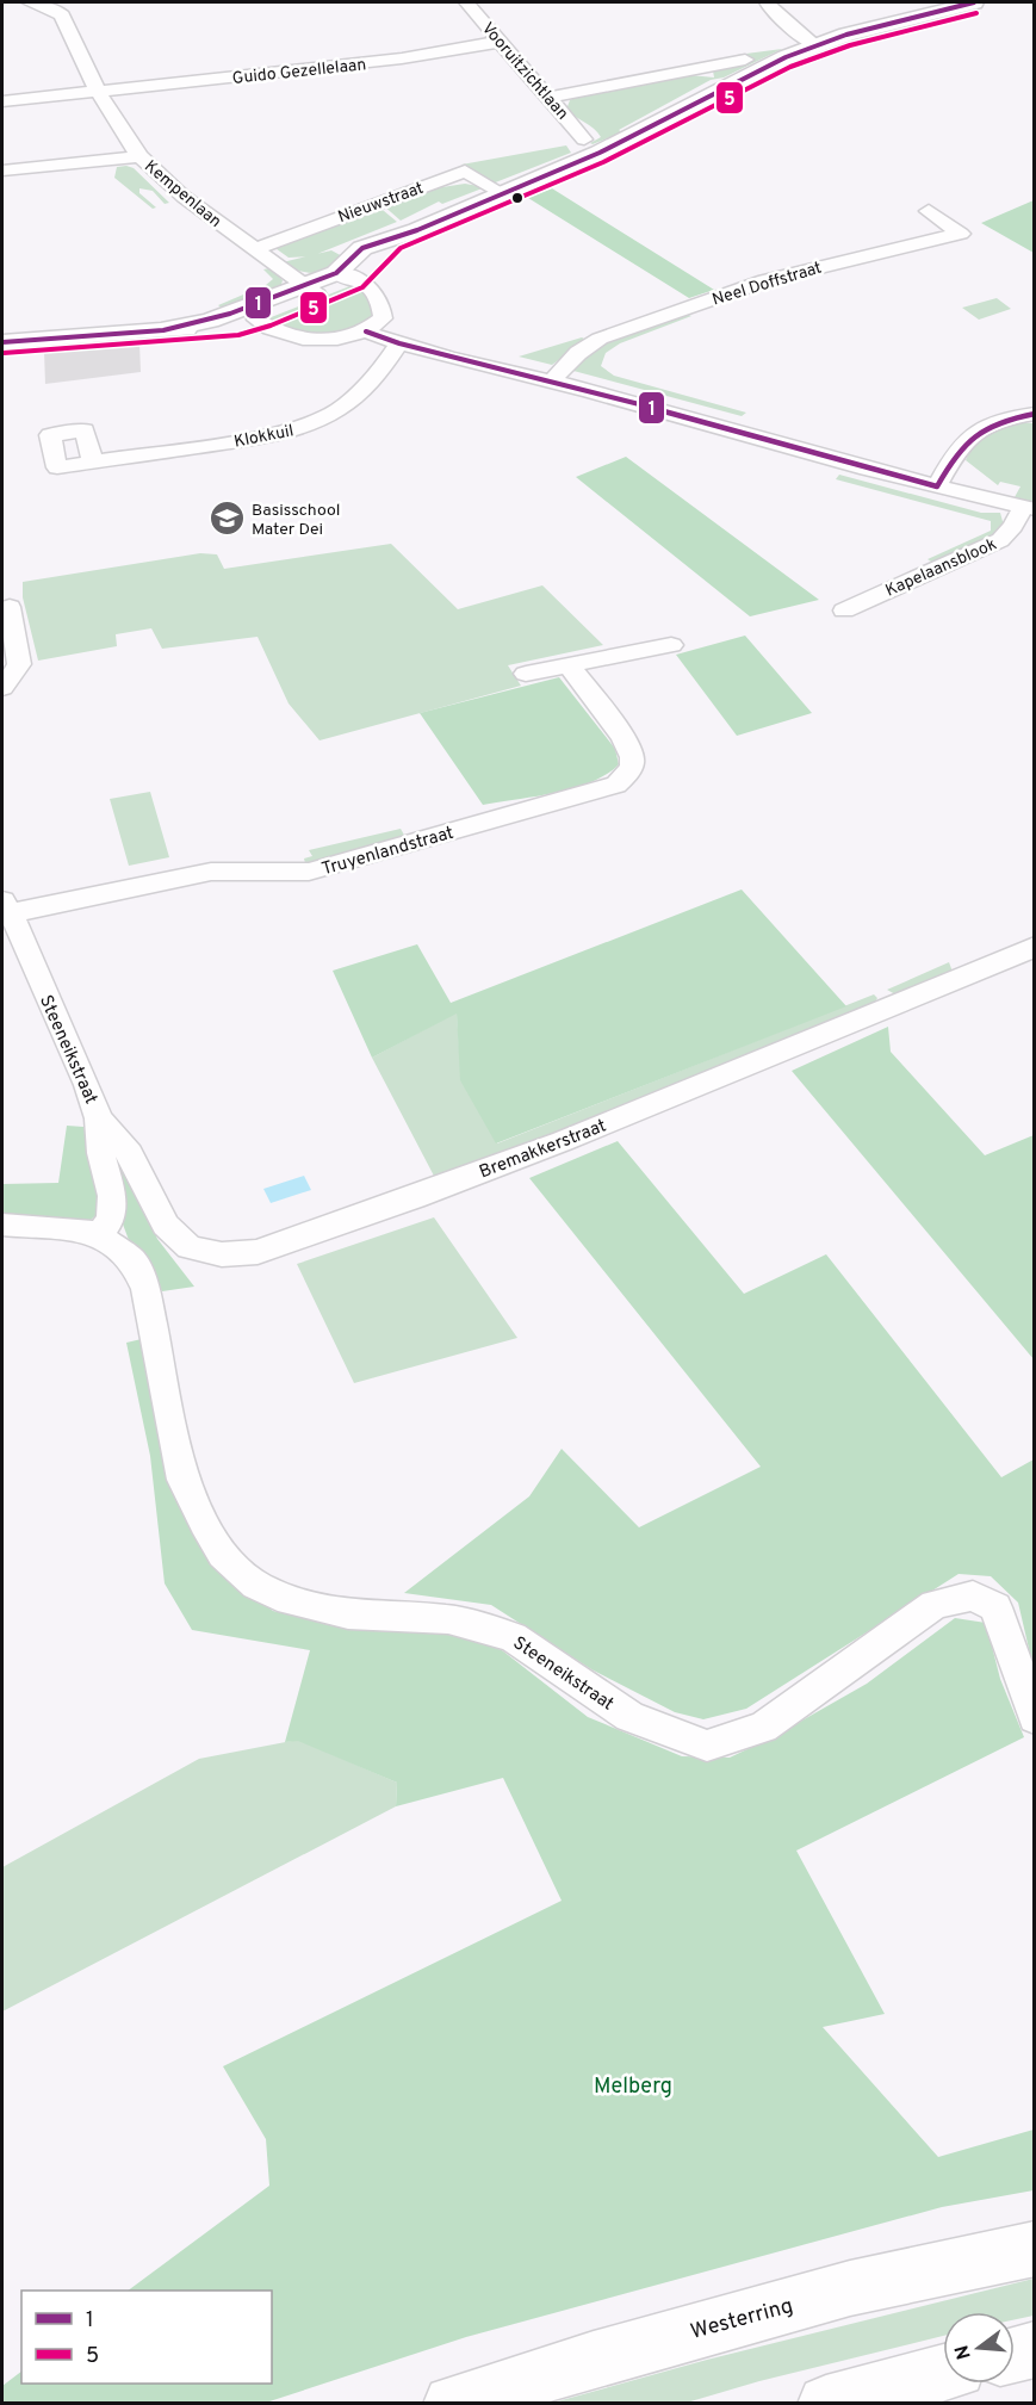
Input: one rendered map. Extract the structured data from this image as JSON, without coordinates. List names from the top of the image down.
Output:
{
  "streets": {
    "highway": ["Westerring"],
    "street": [
      "Guido Gezellelaan",
      "Vooruitzichtlaan",
      "Kempenlaan",
      "Nieuwstraat",
      "Neel Doffstraat",
      "Klokkuil",
      "Kapelaansblook",
      "Truyenlandstraat",
      "Steeneikstraat",
      "Bremakkerstraat"
    ]
  },
  "crossings": [
    ["Guido Gezellelaan", "Vooruitzichtlaan"],
    ["Guido Gezellelaan", "Kempenlaan"],
    ["Kempenlaan", "Nieuwstraat"],
    ["Truyenlandstraat", "Steeneikstraat"],
    ["Steeneikstraat", "Bremakkerstraat"]
  ],
  "parks": ["Melberg"],
  "places": {
    "school or university": ["Basisschool Mater Dei"]
  },
  "lines": ["transit line 1", "transit line 5"],
  "legend": ["1", "5"],
  "north": "left"
}
